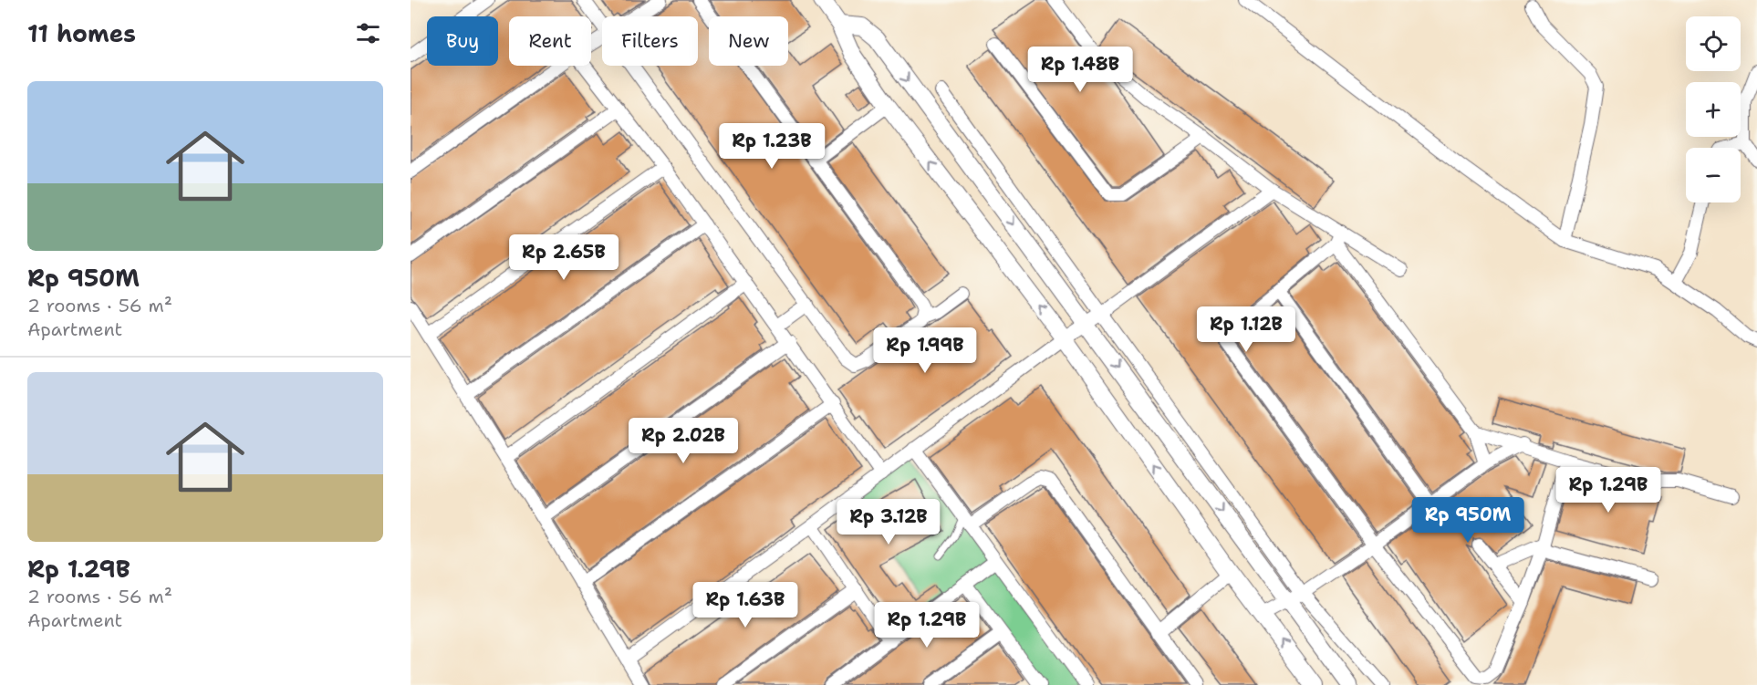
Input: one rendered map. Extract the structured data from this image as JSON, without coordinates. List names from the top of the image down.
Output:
{
  "page": {
    "heading": "11 homes",
    "map_buttons": ["+", "−"],
    "chip": [
      "Buy",
      "Rent",
      "Filters",
      "New"
    ],
    "price": [
      "Rp 1.48B",
      "Rp 1.23B",
      "Rp 2.65B",
      "Rp 1.12B",
      "Rp 1.99B",
      "Rp 2.02B",
      "Rp 1.29B",
      "Rp 950M",
      "Rp 3.12B",
      "Rp 1.63B",
      "Rp 1.29B"
    ],
    "list": [
      {
        "name": "Rp 950M",
        "note": "2 rooms · 56 m² · Apartment"
      },
      {
        "name": "Rp 1.29B",
        "note": "2 rooms · 56 m² · Apartment"
      }
    ]
  }
}
